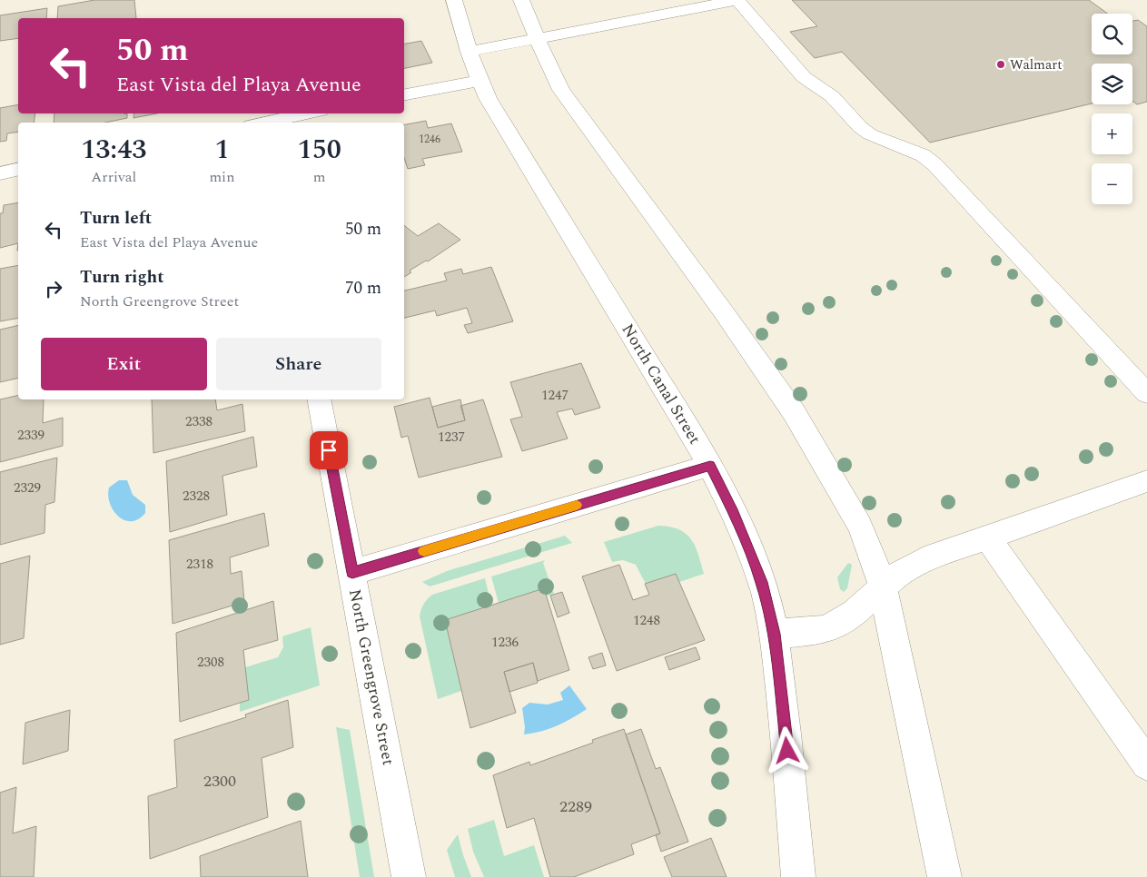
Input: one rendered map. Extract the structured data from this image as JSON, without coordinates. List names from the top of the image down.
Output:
{
  "streets": {
    "street": ["North Canal Street", "North Greengrove Street"]
  },
  "places": ["Walmart"],
  "house_numbers": [
    "1246",
    "1247",
    "2338",
    "2339",
    "1237",
    "2329",
    "2328",
    "2318",
    "1248",
    "1236",
    "2308",
    "2300",
    "2289"
  ],
  "page": {
    "map_buttons": ["+", "−"],
    "turn": ["50 m", "East Vista del Playa Avenue"],
    "eta": [
      "13:43",
      "Arrival",
      "1",
      "min",
      "150",
      "m"
    ],
    "list": [
      {
        "name": "Turn left",
        "note": "East Vista del Playa Avenue",
        "value": "50 m"
      },
      {
        "name": "Turn right",
        "note": "North Greengrove Street",
        "value": "70 m"
      }
    ],
    "buttons": ["Exit", "Share"]
  }
}
